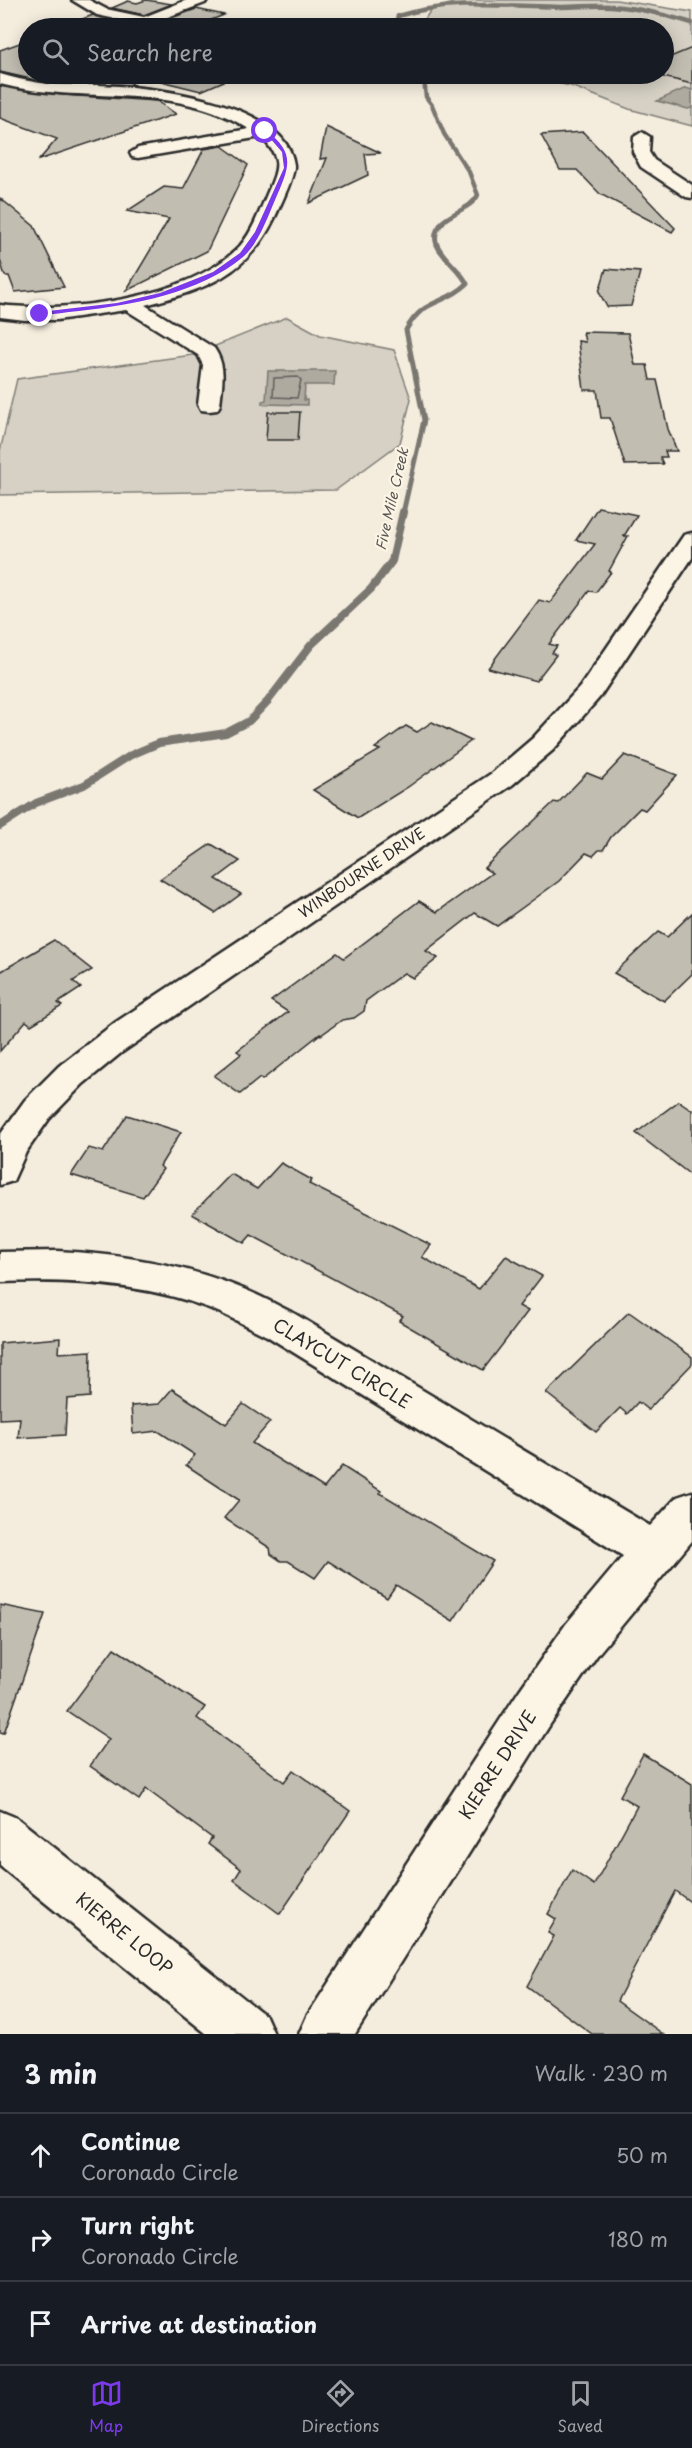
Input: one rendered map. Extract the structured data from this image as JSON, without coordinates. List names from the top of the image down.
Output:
{
  "streets": {
    "street": [
      "WINBOURNE DRIVE",
      "CLAYCUT CIRCLE",
      "KIERRE DRIVE",
      "KIERRE LOOP"
    ]
  },
  "crossings": [
    ["CLAYCUT CIRCLE", "KIERRE DRIVE"]
  ],
  "water": ["Five Mile Creek"],
  "page": {
    "search": "Search here",
    "heading": ["3 min", "Walk · 230 m"],
    "list": [
      ["Continue", "Coronado Circle", "50 m"],
      ["Turn right", "Coronado Circle", "180 m"],
      "Arrive at destination"
    ],
    "nav": ["Map", "Directions", "Saved"]
  }
}
